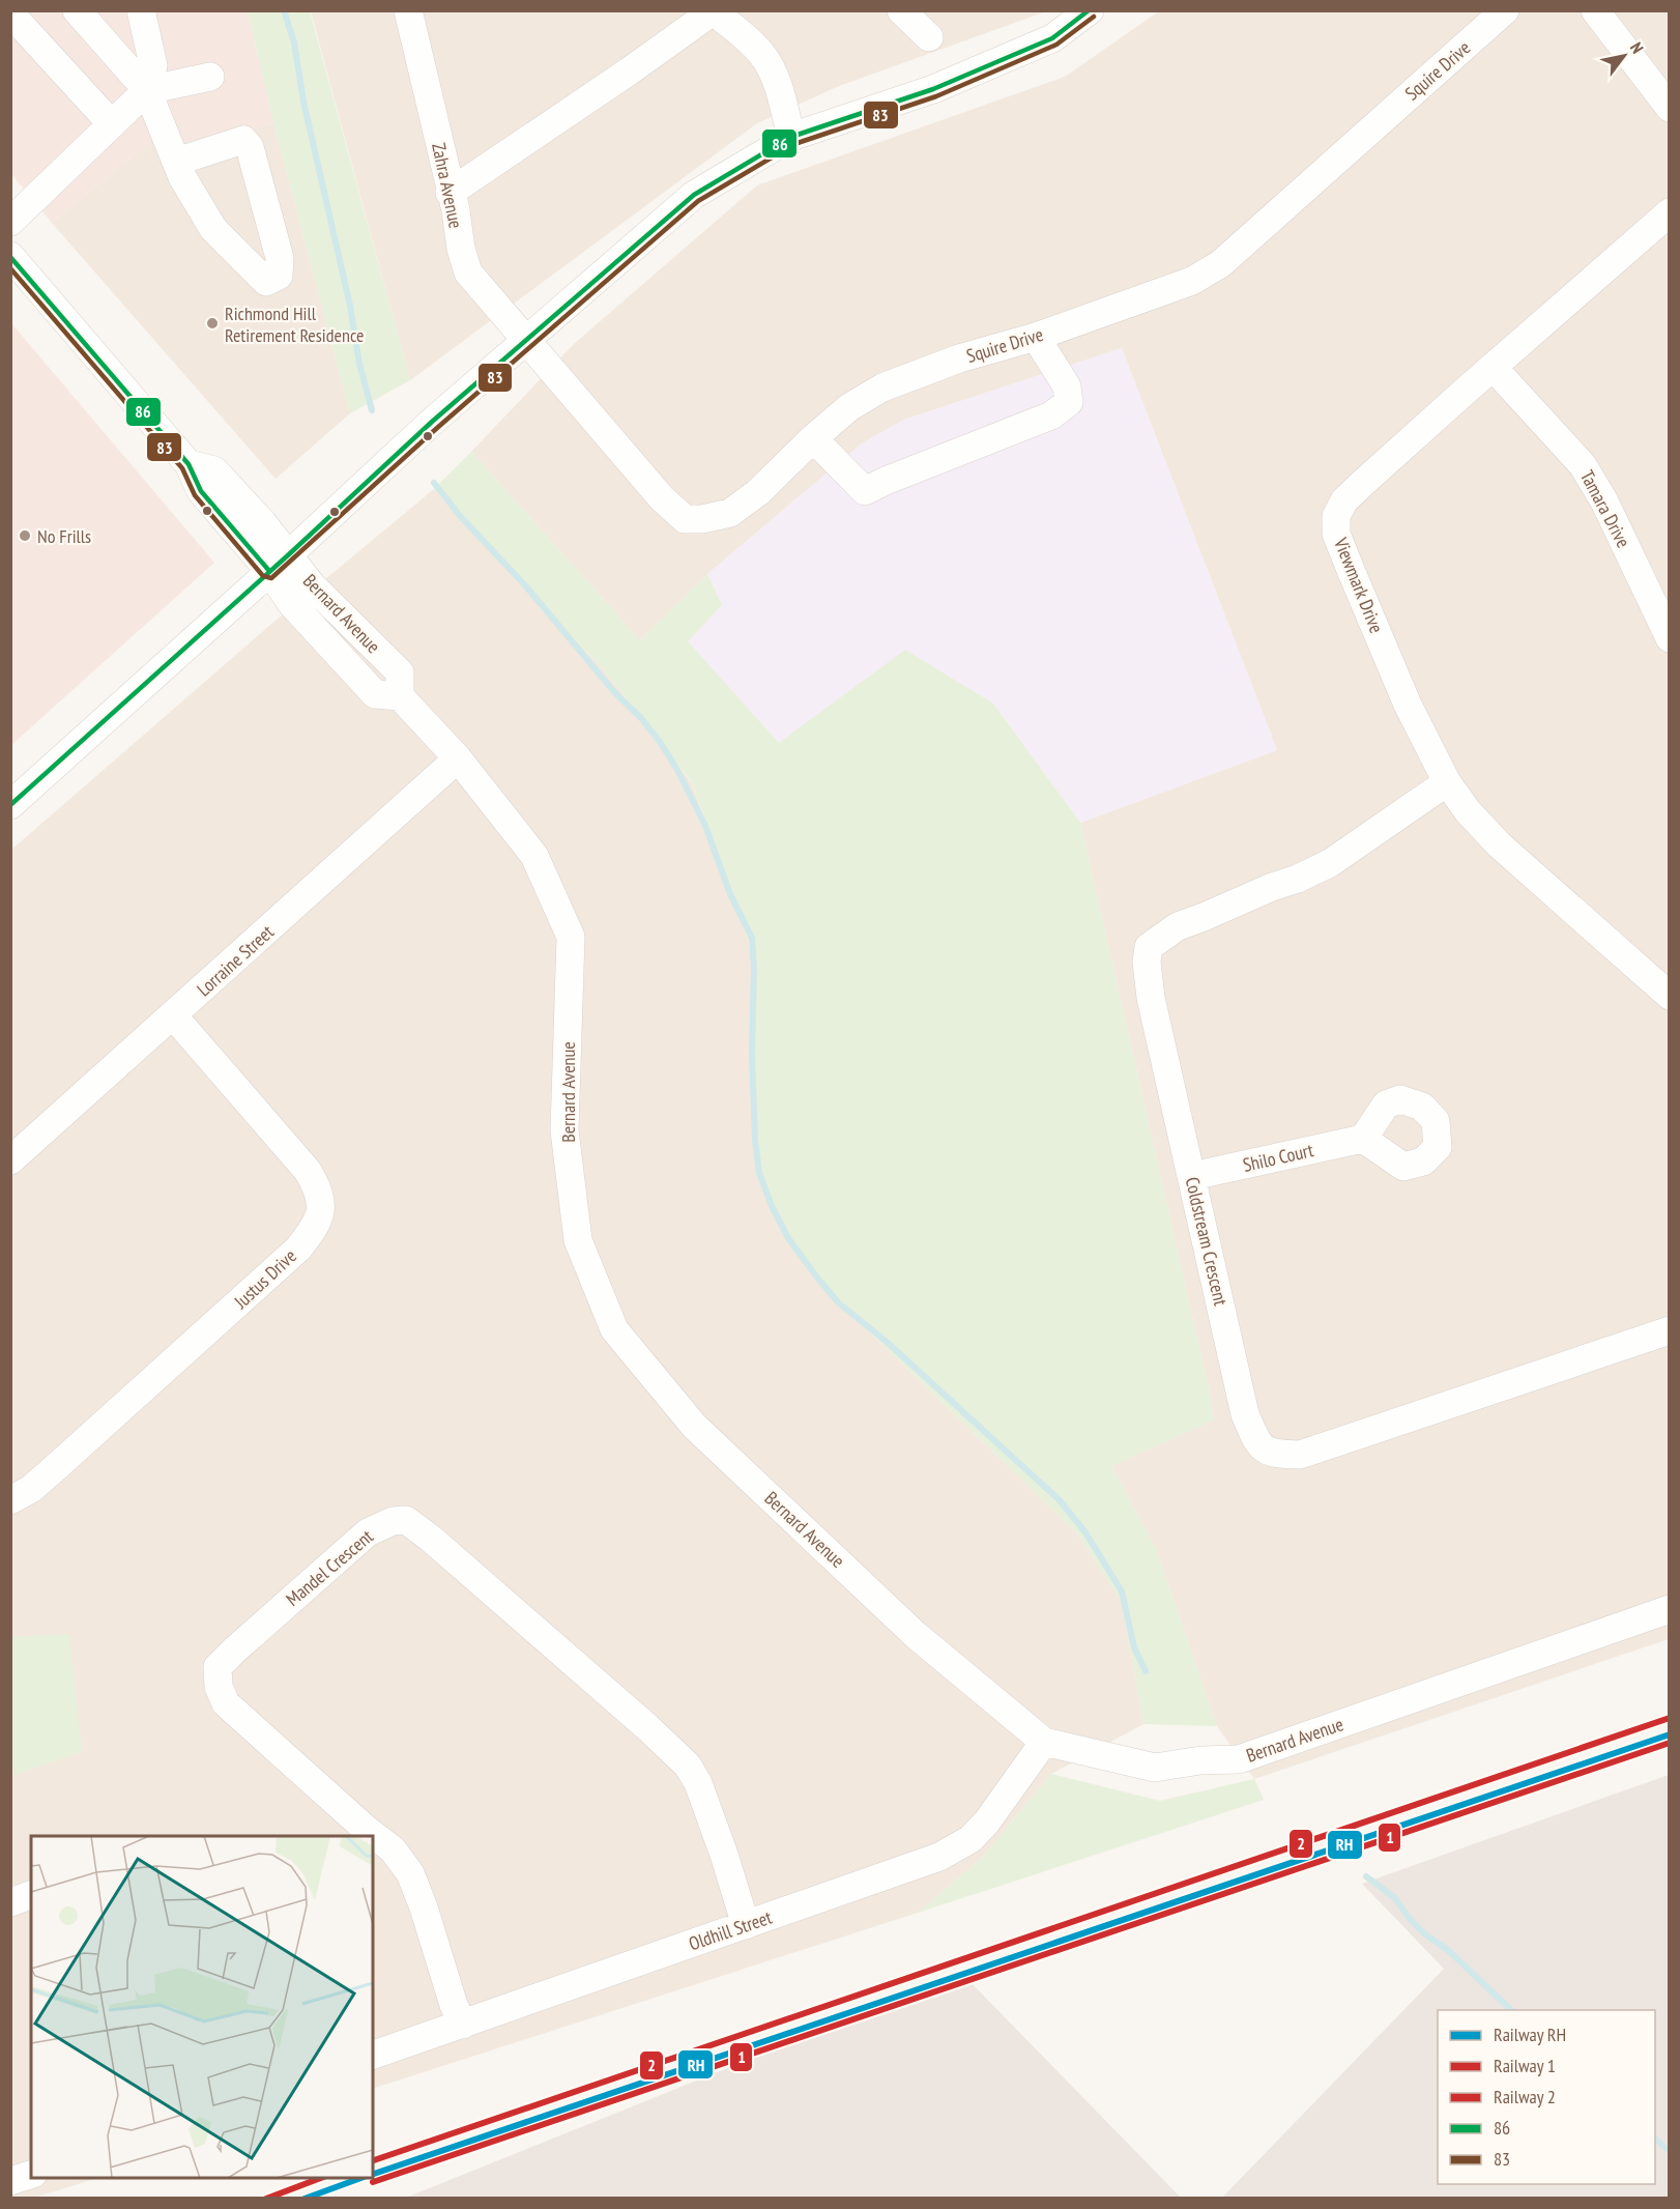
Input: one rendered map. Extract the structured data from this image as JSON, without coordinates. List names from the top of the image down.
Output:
{
  "streets": {
    "street": [
      "Squire Drive",
      "Zahra Avenue",
      "Tamara Drive",
      "Viewmark Drive",
      "Bernard Avenue",
      "Lorraine Street",
      "Shilo Court",
      "Coldstream Crescent",
      "Justus Drive",
      "Mandel Crescent",
      "Oldhill Street"
    ]
  },
  "crossings": [
    ["Squire Drive", "Zahra Avenue"],
    ["Tamara Drive", "Viewmark Drive"],
    ["Viewmark Drive", "Coldstream Crescent"],
    ["Bernard Avenue", "Lorraine Street"],
    ["Bernard Avenue", "Oldhill Street"],
    ["Lorraine Street", "Justus Drive"],
    ["Shilo Court", "Coldstream Crescent"],
    ["Mandel Crescent", "Oldhill Street"]
  ],
  "places": ["Richmond Hill Retirement Residence", "No Frills"],
  "lines": [
    "transit line 86",
    "transit line 83",
    "rail line 2",
    "rail line RH",
    "rail line 1"
  ],
  "legend": [
    "Railway RH",
    "Railway 1",
    "Railway 2",
    "86",
    "83"
  ],
  "north": "top right"
}
